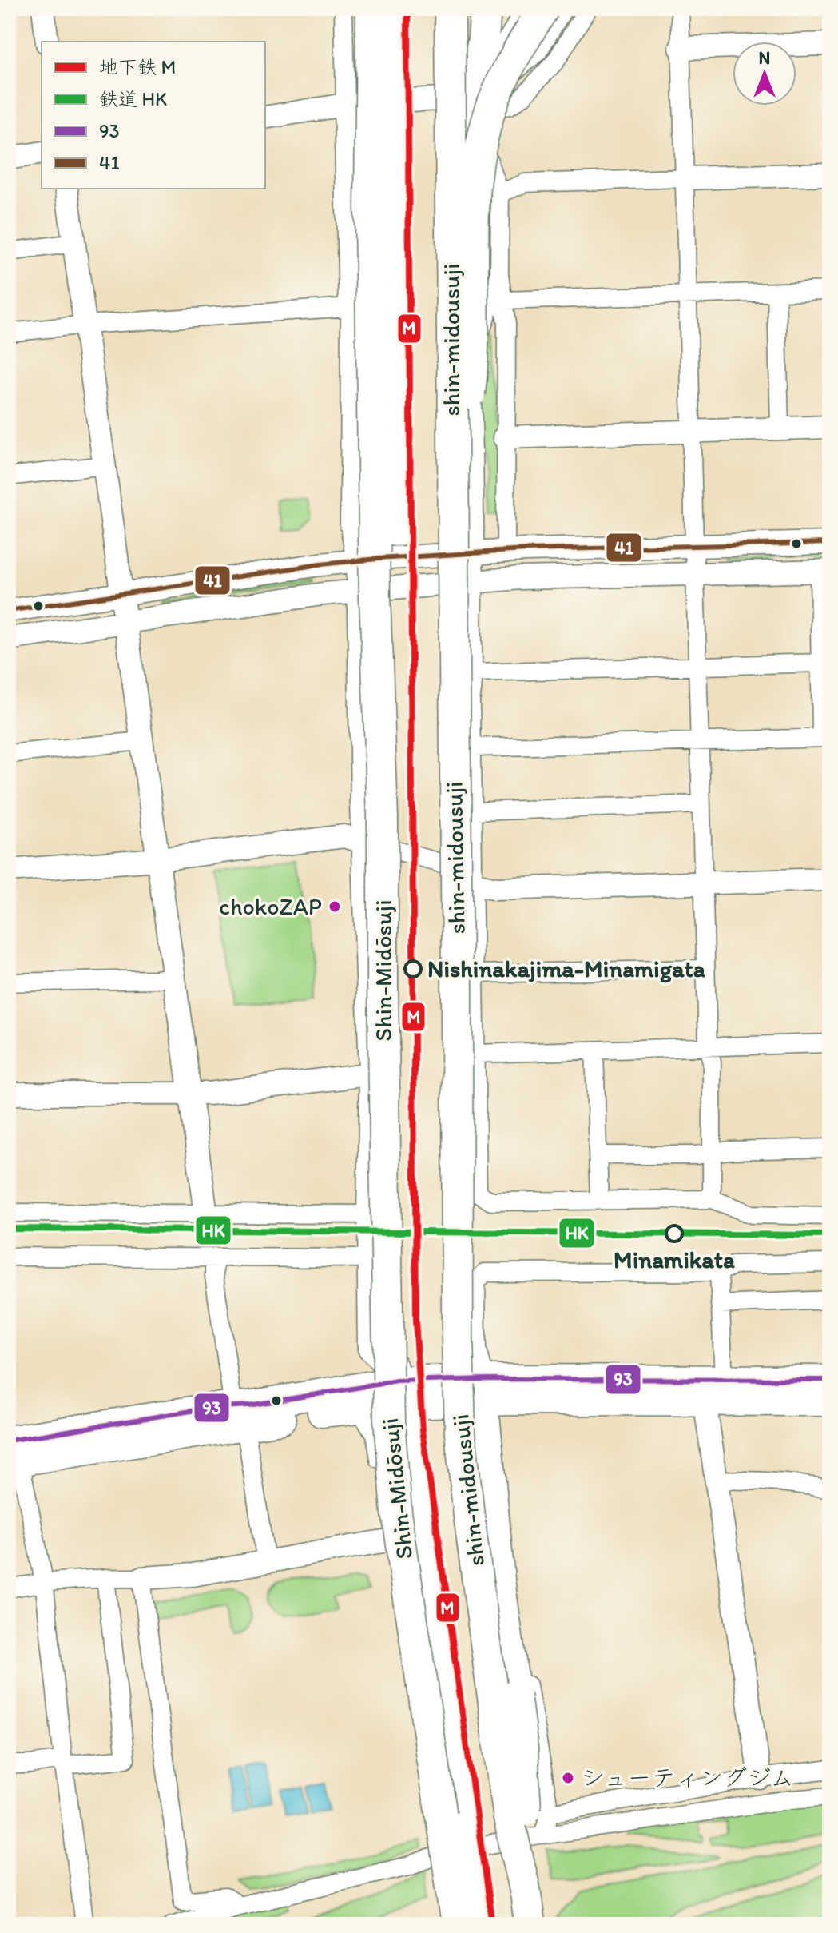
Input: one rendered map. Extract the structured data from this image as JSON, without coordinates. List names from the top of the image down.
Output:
{
  "streets": {
    "highway": ["shin-midousuji", "Shin-Midōsuji"]
  },
  "places": [
    "chokoZAP",
    "Nishinakajima-Minamigata",
    "Minamikata",
    "シューティングジム"
  ],
  "lines": [
    "metro line M",
    "transit line 41",
    "rail line HK",
    "transit line 93"
  ],
  "legend": [
    "地下鉄 M",
    "鉄道 HK",
    "93",
    "41"
  ],
  "north": "top"
}
